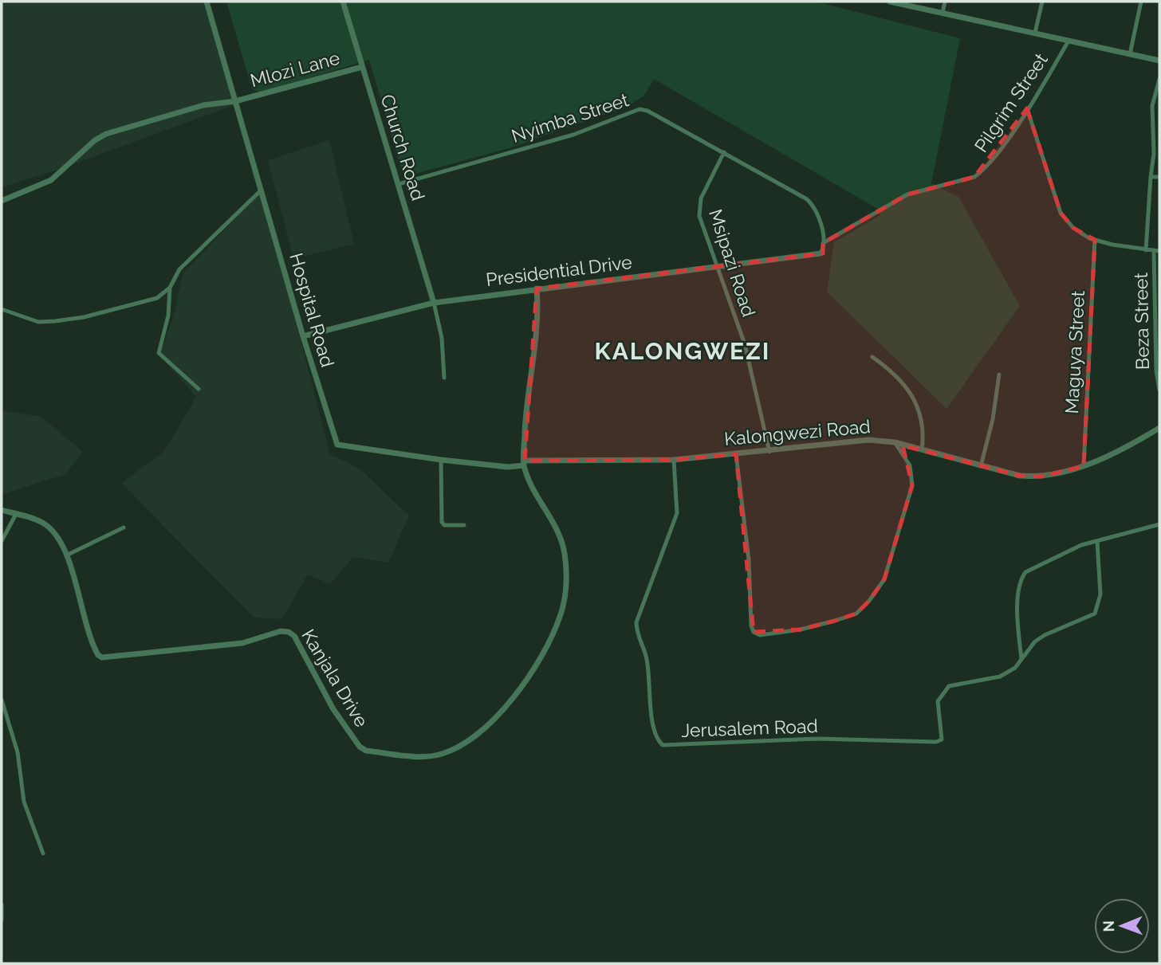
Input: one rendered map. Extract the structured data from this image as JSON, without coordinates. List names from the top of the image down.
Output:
{
  "streets": {
    "street": [
      "Mlozi Lane",
      "Pilgrim Street",
      "Nyimba Street",
      "Church Road",
      "Msipazi Road",
      "Presidential Drive",
      "Hospital Road",
      "Beza Street",
      "Maguya Street",
      "Kalongwezi Road",
      "Kanjala Drive",
      "Jerusalem Road"
    ]
  },
  "crossings": [
    ["Mlozi Lane", "Church Road"],
    ["Mlozi Lane", "Hospital Road"],
    ["Pilgrim Street", "Nyimba Street"],
    ["Nyimba Street", "Church Road"],
    ["Nyimba Street", "Msipazi Road"],
    ["Nyimba Street", "Presidential Drive"],
    ["Church Road", "Presidential Drive"],
    ["Msipazi Road", "Presidential Drive"],
    ["Msipazi Road", "Kalongwezi Road"],
    ["Presidential Drive", "Hospital Road"],
    ["Presidential Drive", "Kanjala Drive"],
    ["Hospital Road", "Kalongwezi Road"],
    ["Hospital Road", "Kanjala Drive"],
    ["Maguya Street", "Kalongwezi Road"],
    ["Kalongwezi Road", "Kanjala Drive"],
    ["Kalongwezi Road", "Jerusalem Road"]
  ],
  "districts": ["KALONGWEZI"],
  "north": "left"
}
